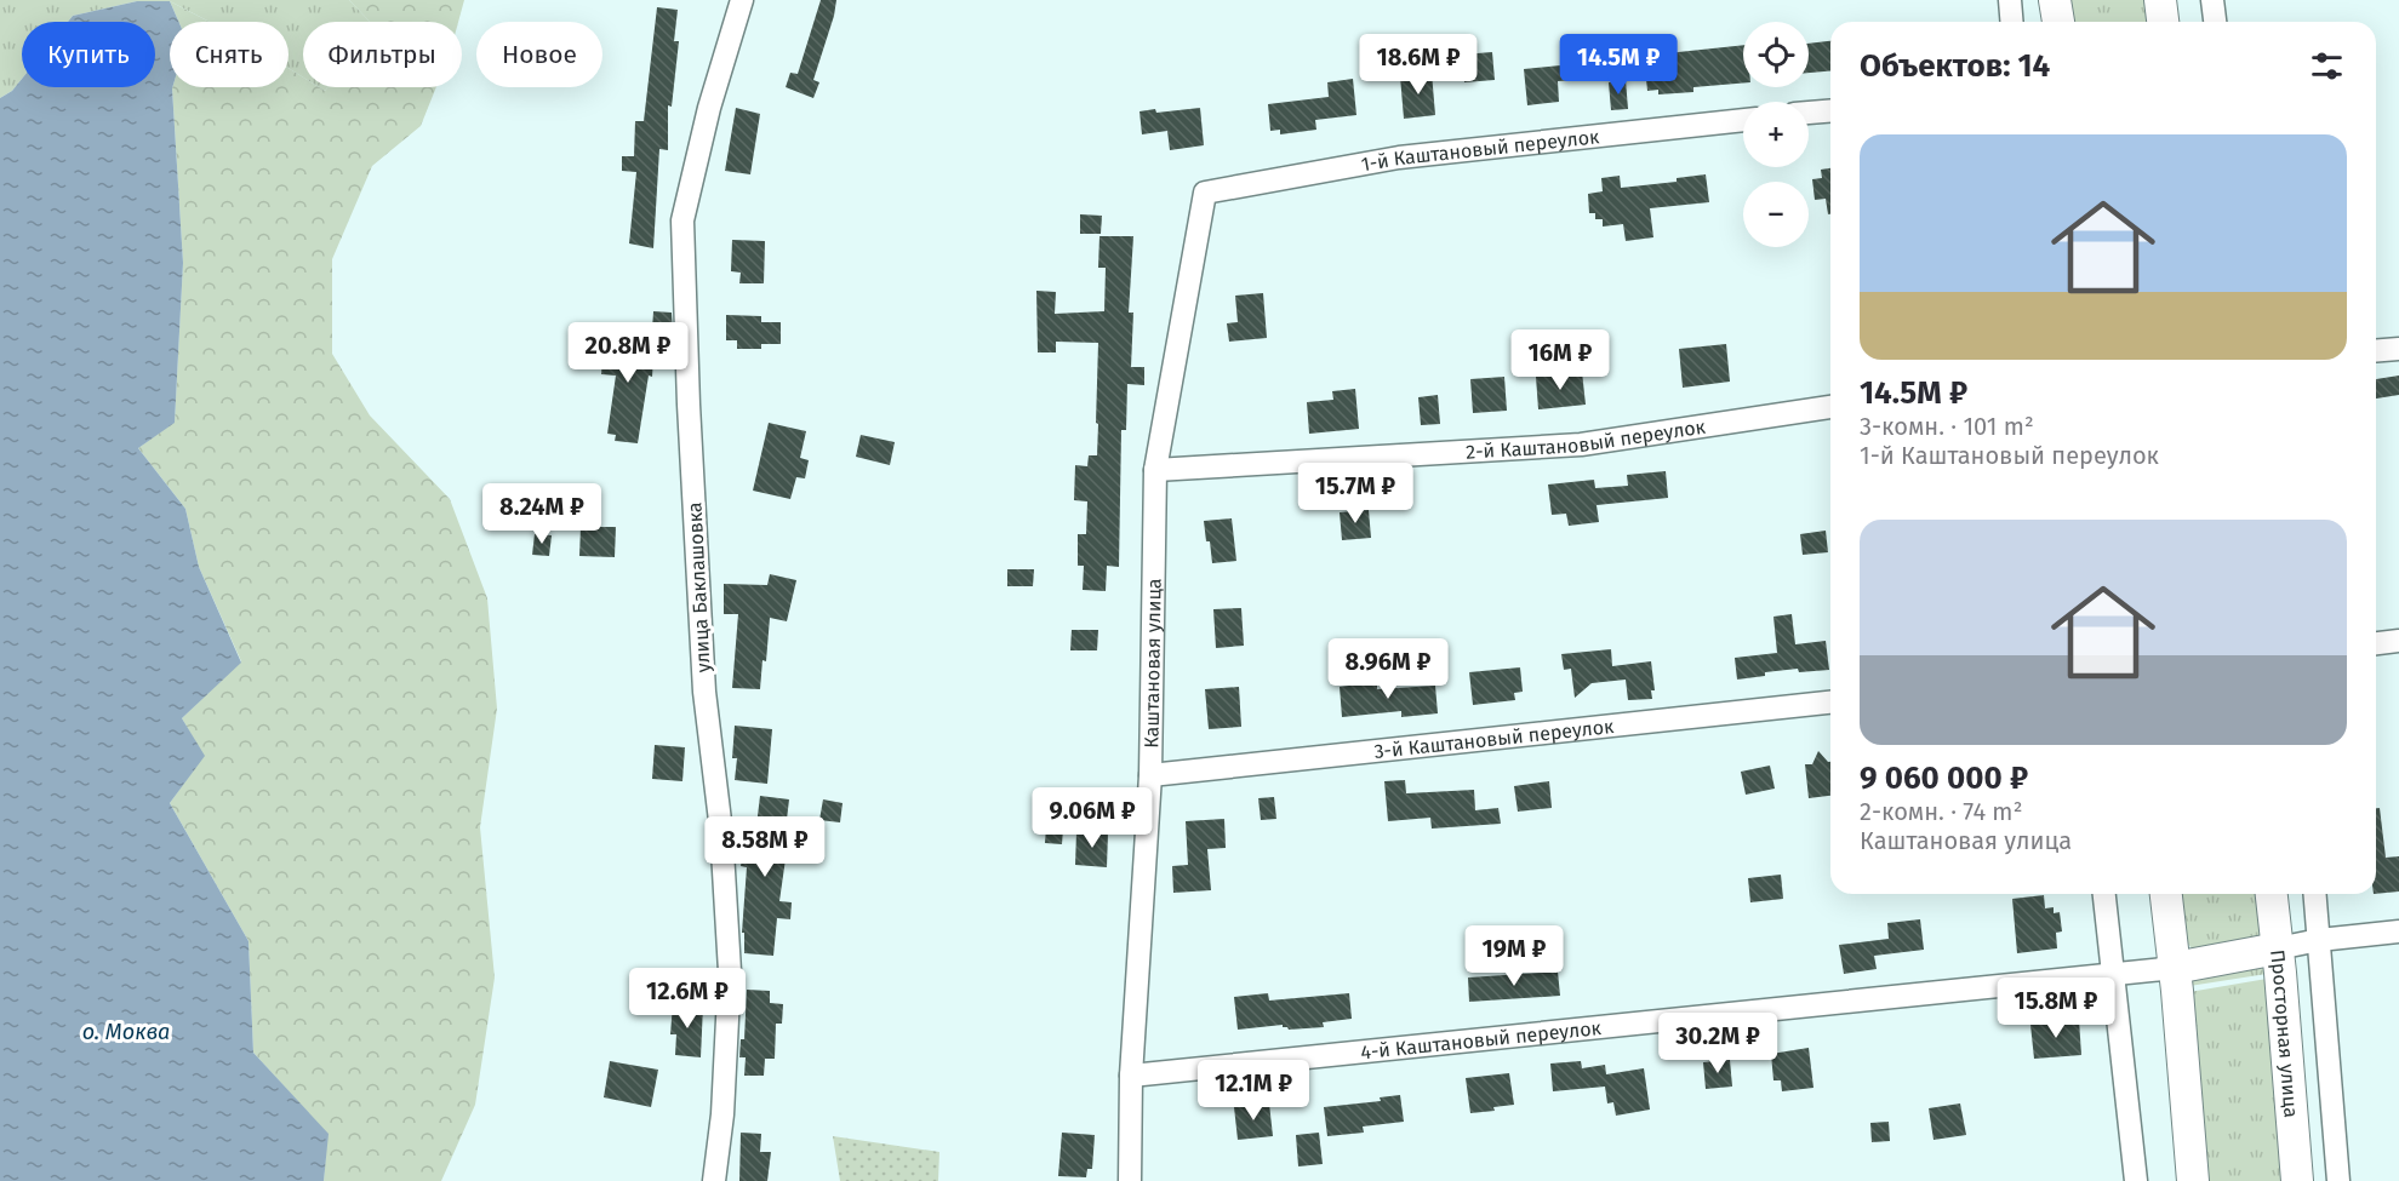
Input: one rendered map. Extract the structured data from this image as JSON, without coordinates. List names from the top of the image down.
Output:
{
  "streets": {
    "main road": ["Просторная улица"],
    "street": [
      "1-й Каштановый переулок",
      "2-й Каштановый переулок",
      "улица Баклашовка",
      "Каштановая улица",
      "3-й Каштановый переулок",
      "4-й Каштановый переулок"
    ]
  },
  "crossings": [
    ["1-й Каштановый переулок", "Каштановая улица"],
    ["2-й Каштановый переулок", "Каштановая улица"],
    ["Каштановая улица", "3-й Каштановый переулок"],
    ["Каштановая улица", "4-й Каштановый переулок"]
  ],
  "water": ["о. Моква"],
  "page": {
    "map_buttons": ["+", "−"],
    "chip": [
      "Купить",
      "Снять",
      "Фильтры",
      "Новое"
    ],
    "heading": "Объектов: 14",
    "price": [
      "18.6M ₽",
      "14.5M ₽",
      "20.8M ₽",
      "16M ₽",
      "15.7M ₽",
      "8.24M ₽",
      "8.96M ₽",
      "9.06M ₽",
      "8.58M ₽",
      "19M ₽",
      "12.6M ₽",
      "15.8M ₽",
      "30.2M ₽",
      "12.1M ₽"
    ],
    "list": [
      {
        "name": "14.5M ₽",
        "note": "3-комн. · 101 m² · 1-й Каштановый переулок"
      },
      {
        "name": "9 060 000 ₽",
        "note": "2-комн. · 74 m² · Каштановая улица"
      }
    ]
  }
}
